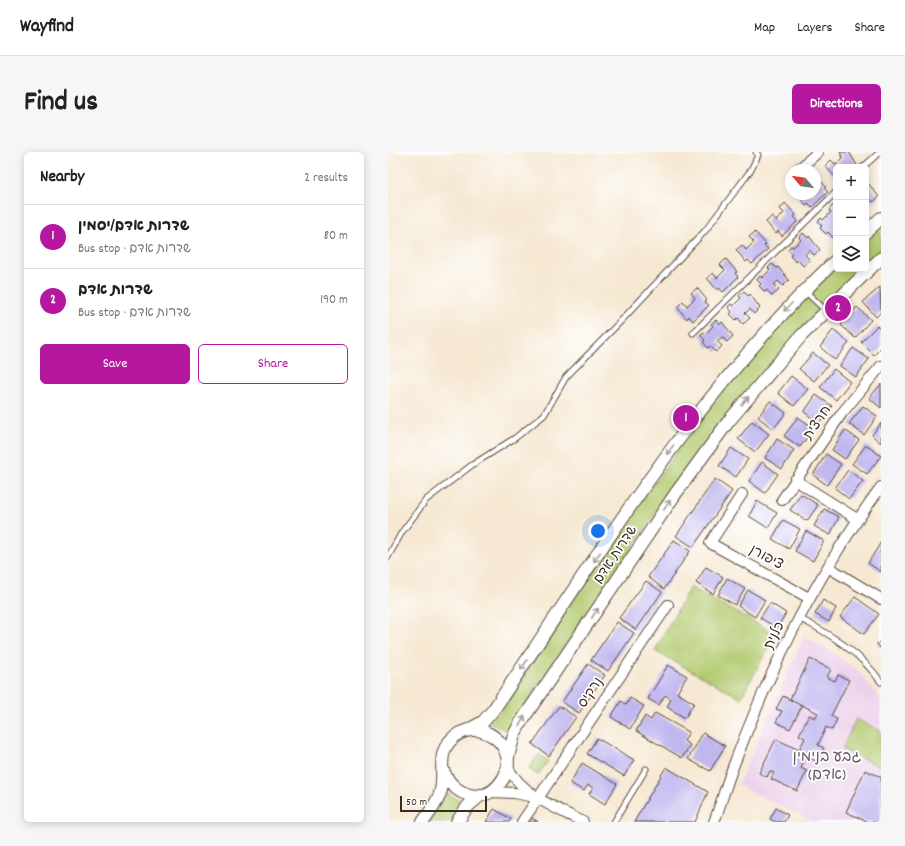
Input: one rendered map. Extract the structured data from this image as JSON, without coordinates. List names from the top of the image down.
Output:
{
  "streets": {
    "street": [
      "חרצית",
      "שדרות אדם",
      "ציפורן",
      "כלנית",
      "נרקיס"
    ]
  },
  "crossings": [
    ["ציפורן", "כלנית"]
  ],
  "districts": ["גבע בנימין (אדם)"],
  "scale_bar": "50 m",
  "north": "top left",
  "page": {
    "header": "Wayfind",
    "nav": ["Map", "Layers", "Share"],
    "title": "Find us",
    "buttons": [
      "Directions",
      ["Save", "Share"]
    ],
    "heading": ["Nearby", "2 results"],
    "map_buttons": ["+", "−"],
    "list": [
      {
        "mark": "1",
        "name": "שדרות אדם/יסמין",
        "note": "Bus stop · שדרות אדם",
        "value": "80 m"
      },
      {
        "mark": "2",
        "name": "שדרות אדם",
        "note": "Bus stop · שדרות אדם",
        "value": "190 m"
      }
    ],
    "pins": ["2", "1"],
    "scale": "50 m"
  }
}
